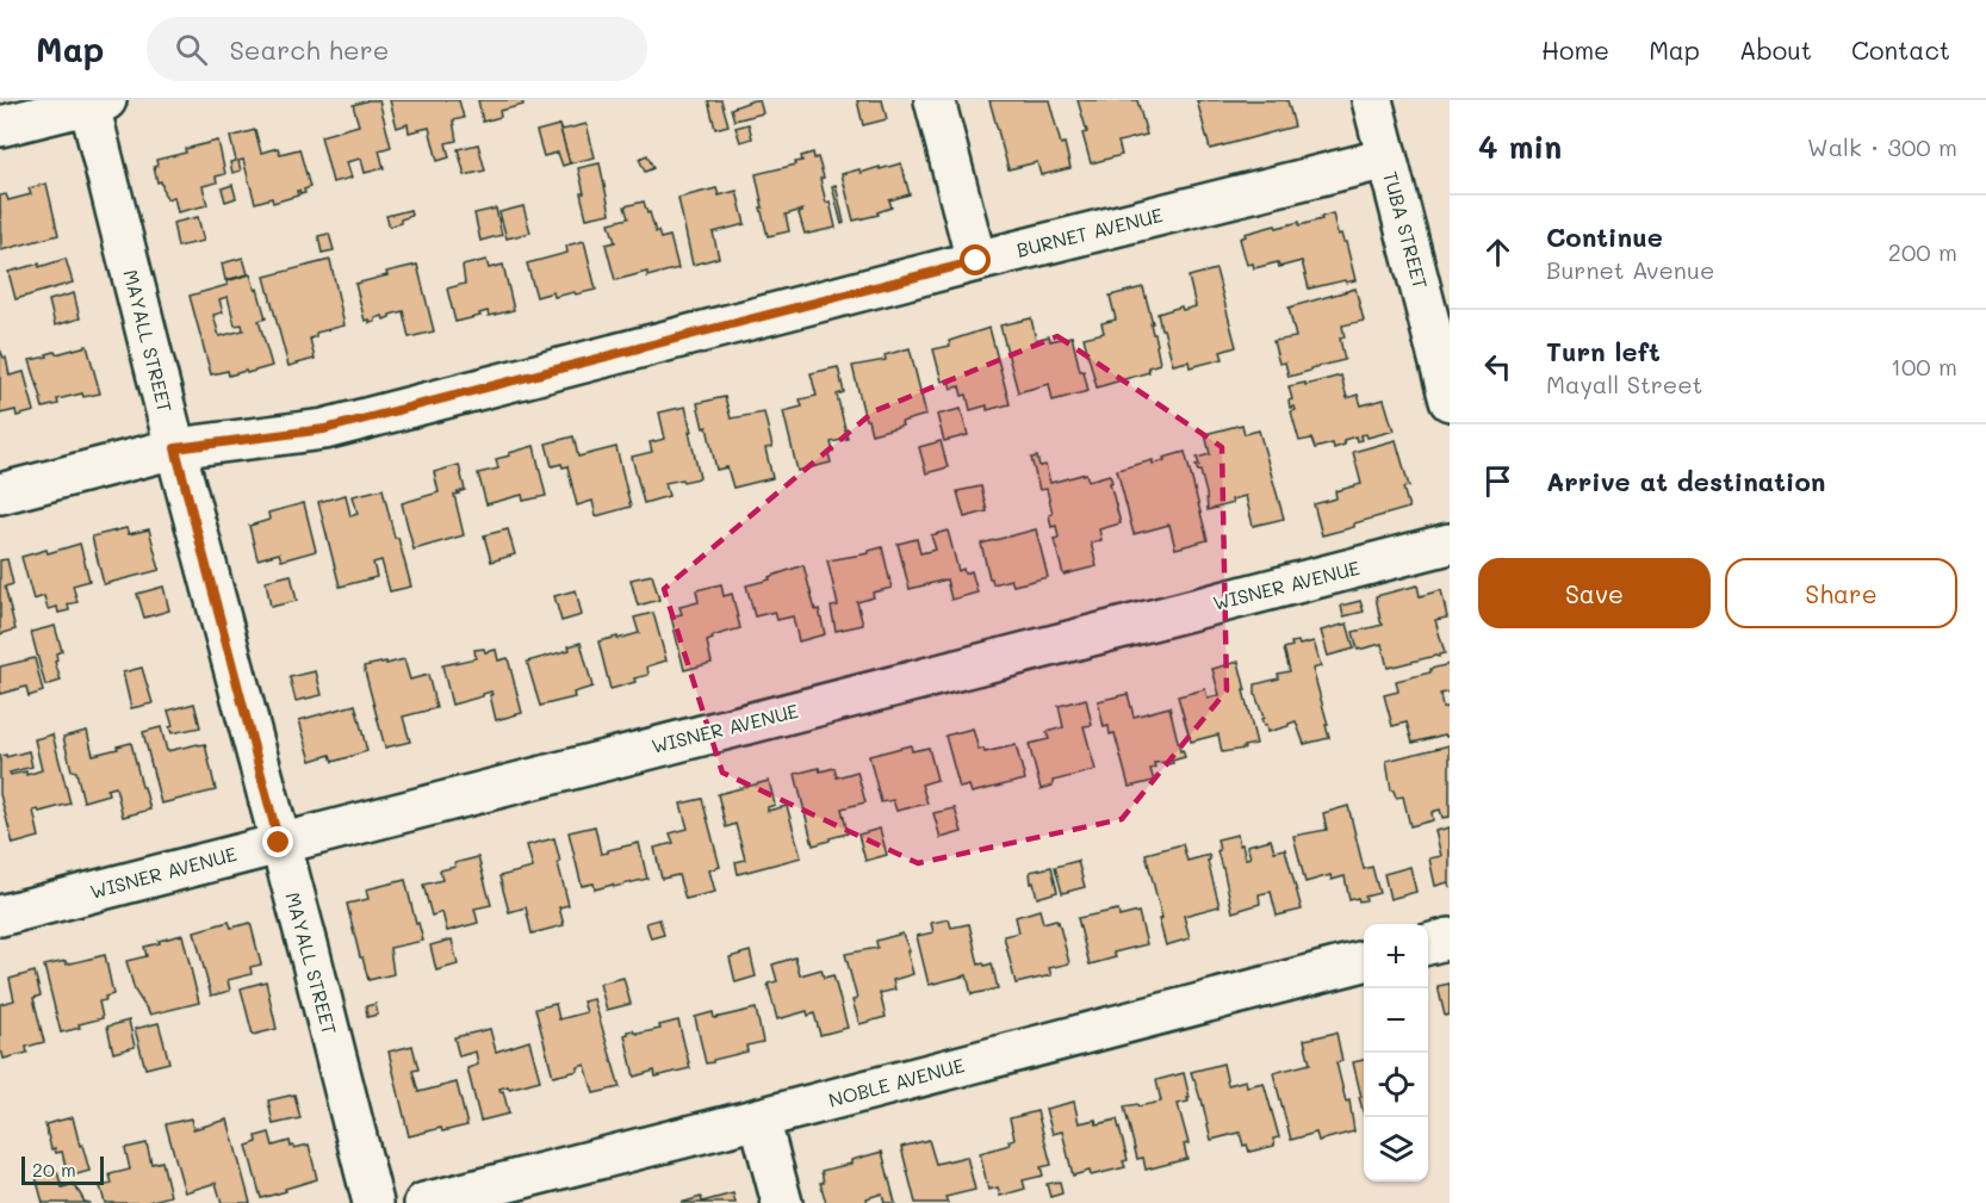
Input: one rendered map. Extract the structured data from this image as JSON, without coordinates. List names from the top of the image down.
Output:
{
  "streets": {
    "street": [
      "TUBA STREET",
      "BURNET AVENUE",
      "MAYALL STREET",
      "WISNER AVENUE",
      "NOBLE AVENUE"
    ]
  },
  "crossings": [
    ["TUBA STREET", "BURNET AVENUE"],
    ["BURNET AVENUE", "MAYALL STREET"],
    ["MAYALL STREET", "WISNER AVENUE"]
  ],
  "scale_bar": "20 m",
  "page": {
    "header": "Map",
    "search": "Search here",
    "nav": [
      "Home",
      "Map",
      "About",
      "Contact"
    ],
    "heading": ["4 min", "Walk · 300 m"],
    "list": [
      ["Continue", "Burnet Avenue", "200 m"],
      ["Turn left", "Mayall Street", "100 m"],
      "Arrive at destination"
    ],
    "buttons": ["Save", "Share"],
    "map_buttons": ["+", "−"],
    "scale": "20 m"
  }
}
